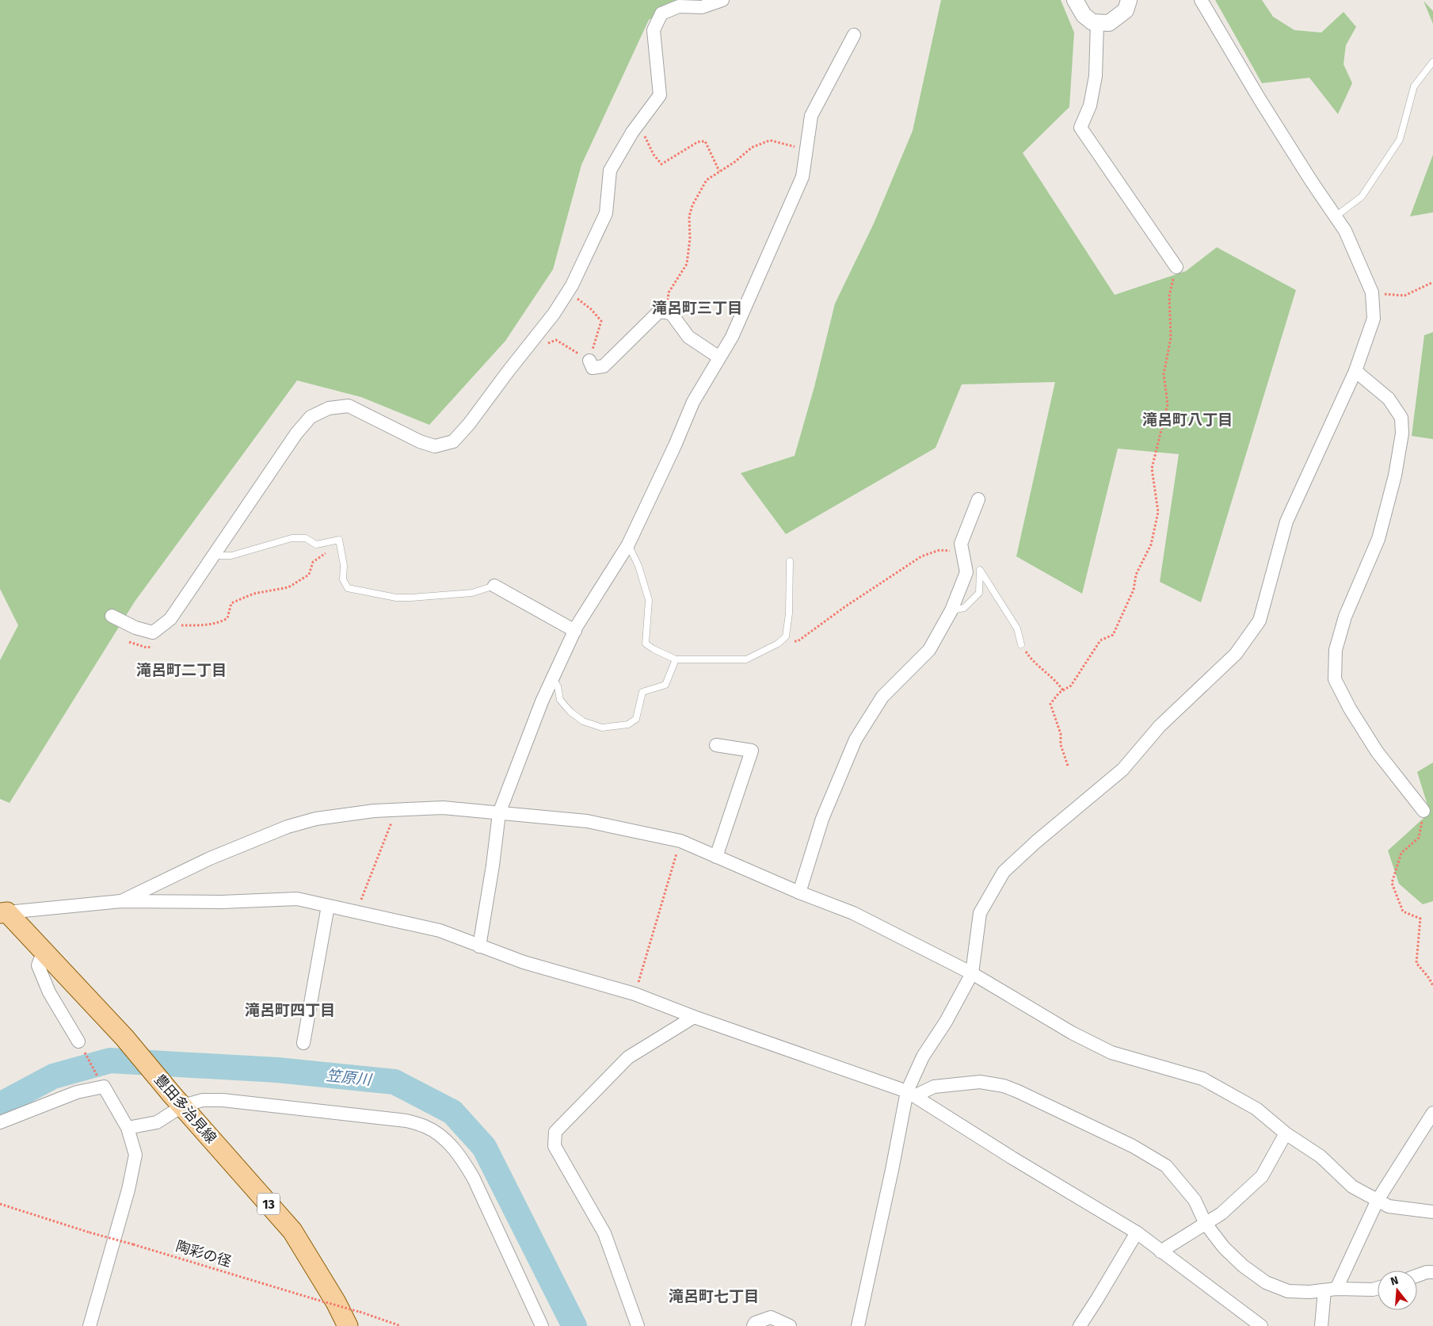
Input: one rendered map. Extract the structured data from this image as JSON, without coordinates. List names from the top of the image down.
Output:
{
  "streets": {
    "main road": ["豊田多治見線", "13"],
    "path": ["陶彩の径"]
  },
  "crossings": [
    ["豊田多治見線", "陶彩の径"]
  ],
  "districts": [
    "滝呂町三丁目",
    "滝呂町八丁目",
    "滝呂町二丁目",
    "滝呂町四丁目",
    "滝呂町七丁目"
  ],
  "water": ["笠原川"],
  "north": "top"
}
